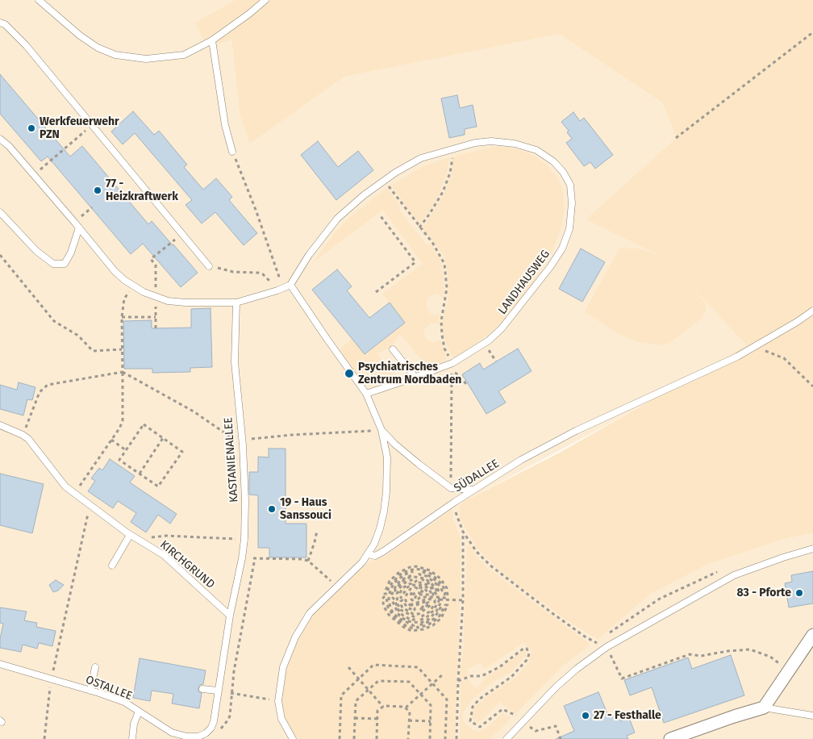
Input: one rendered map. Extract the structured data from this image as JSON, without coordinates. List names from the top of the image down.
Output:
{
  "streets": {
    "lane": [
      "LANDHAUSWEG",
      "KASTANIENALLEE",
      "SÜDALLEE",
      "KIRCHGRUND",
      "OSTALLEE"
    ]
  },
  "crossings": [
    ["KASTANIENALLEE", "KIRCHGRUND"]
  ],
  "places": [
    "Werkfeuerwehr PZN",
    "77 - Heizkraftwerk",
    "Psychiatrisches Zentrum Nordbaden",
    "19 - Haus Sanssouci",
    "83 - Pforte",
    "27 - Festhalle"
  ]
}
